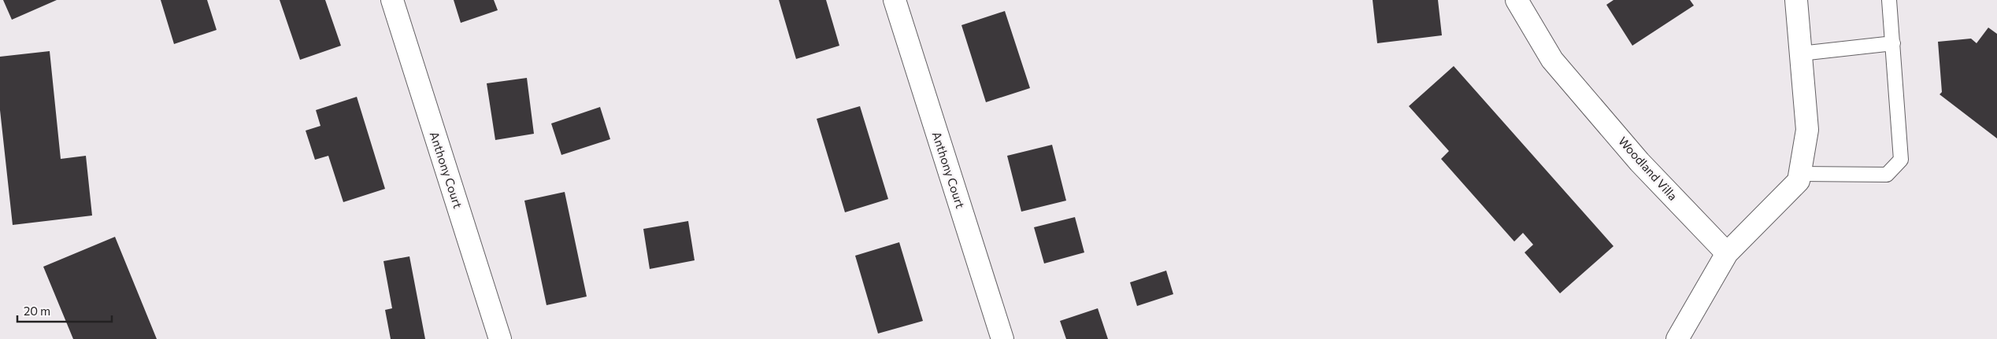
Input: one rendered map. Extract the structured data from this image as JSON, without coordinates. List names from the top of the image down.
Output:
{
  "streets": {
    "street": ["Woodland Villa", "Anthony Court"]
  },
  "scale_bar": "20 m"
}
